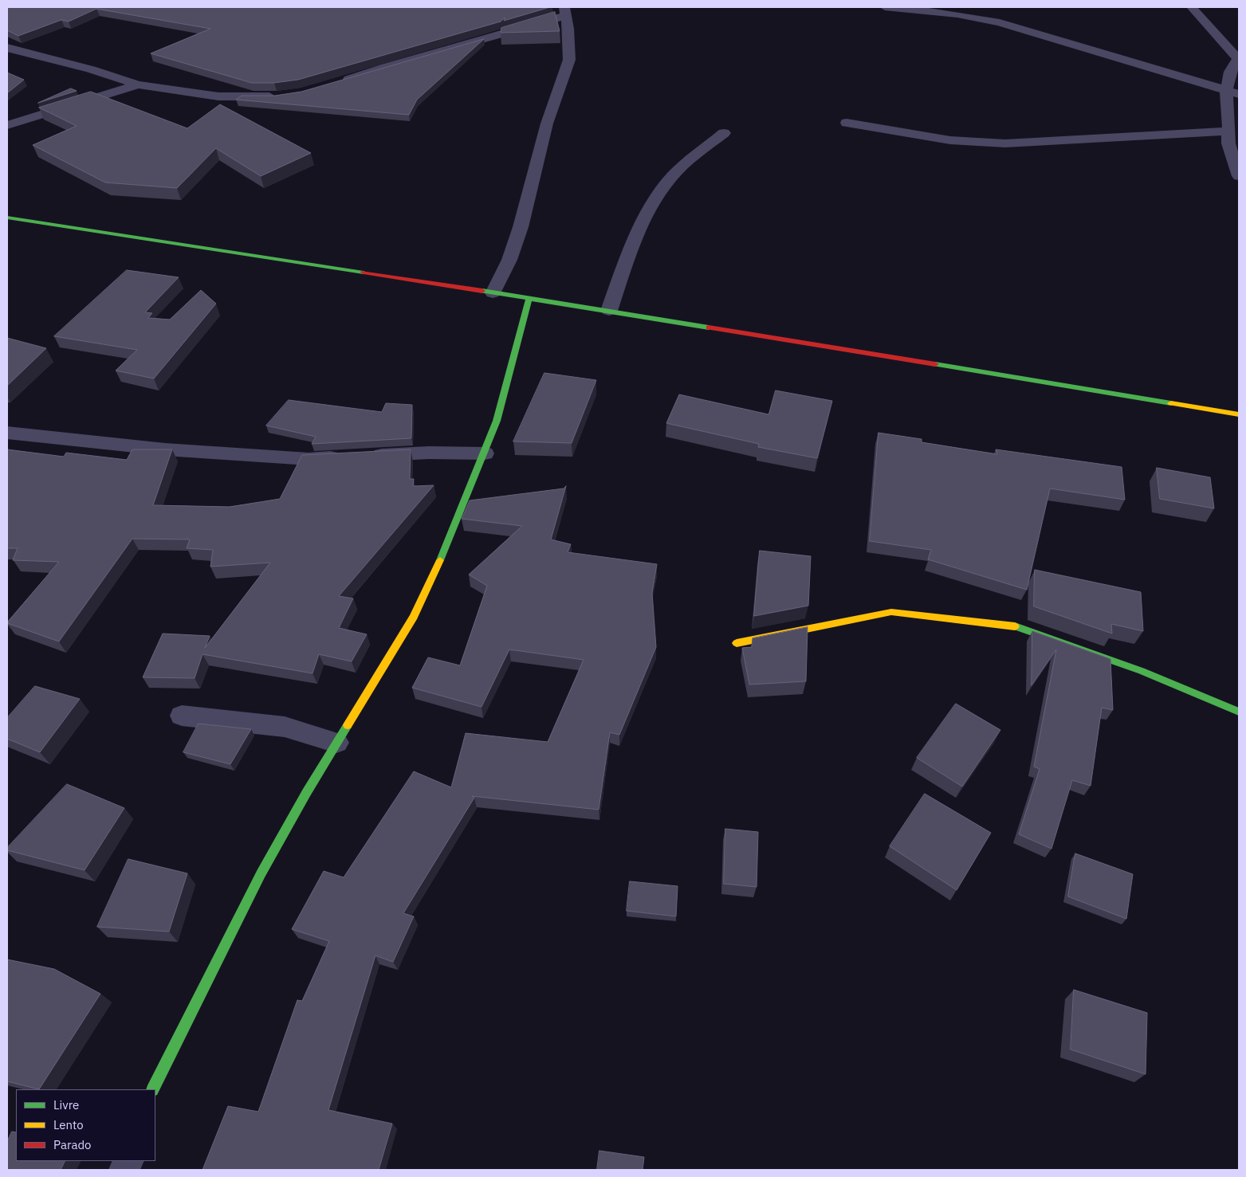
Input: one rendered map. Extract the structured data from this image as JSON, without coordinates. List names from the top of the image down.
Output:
{
  "legend": ["Livre", "Lento", "Parado"]
}
